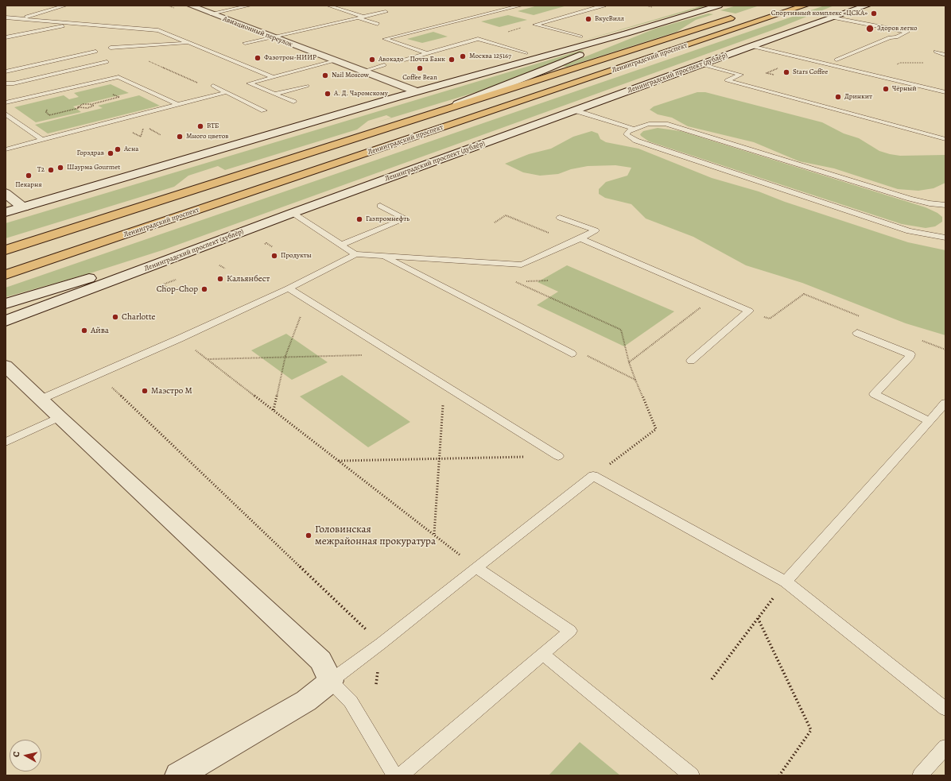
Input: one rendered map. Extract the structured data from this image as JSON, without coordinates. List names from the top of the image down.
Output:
{
  "streets": {
    "main road": ["Авиационный переулок", "Ленинградский проспект", "Ленинградский проспект (дублёр)"]
  },
  "places": [
    "Спортивный комплекс «ЦСКА»",
    "ВкусВилл",
    "Здоров легко",
    "Москва 125167",
    "Фазотрон-НИИР",
    "Авокадо",
    "Почта Банк",
    "Coffee Bean",
    "Stars Coffee",
    "Nail Moscow",
    "Чёрный",
    "А. Д. Чаромскому",
    "Дринкит",
    "ВТБ",
    "Много цветов",
    "Асна",
    "Горздрав",
    "Шаурма Gourmet",
    "T2",
    "Пекарня",
    "Газпромнефть",
    "Продукты",
    "Кальянбест",
    "Chop-Chop",
    "Charlotte",
    "Айва",
    "Маэстро М",
    "Головинская межрайонная прокуратура"
  ],
  "north": "left"
}
